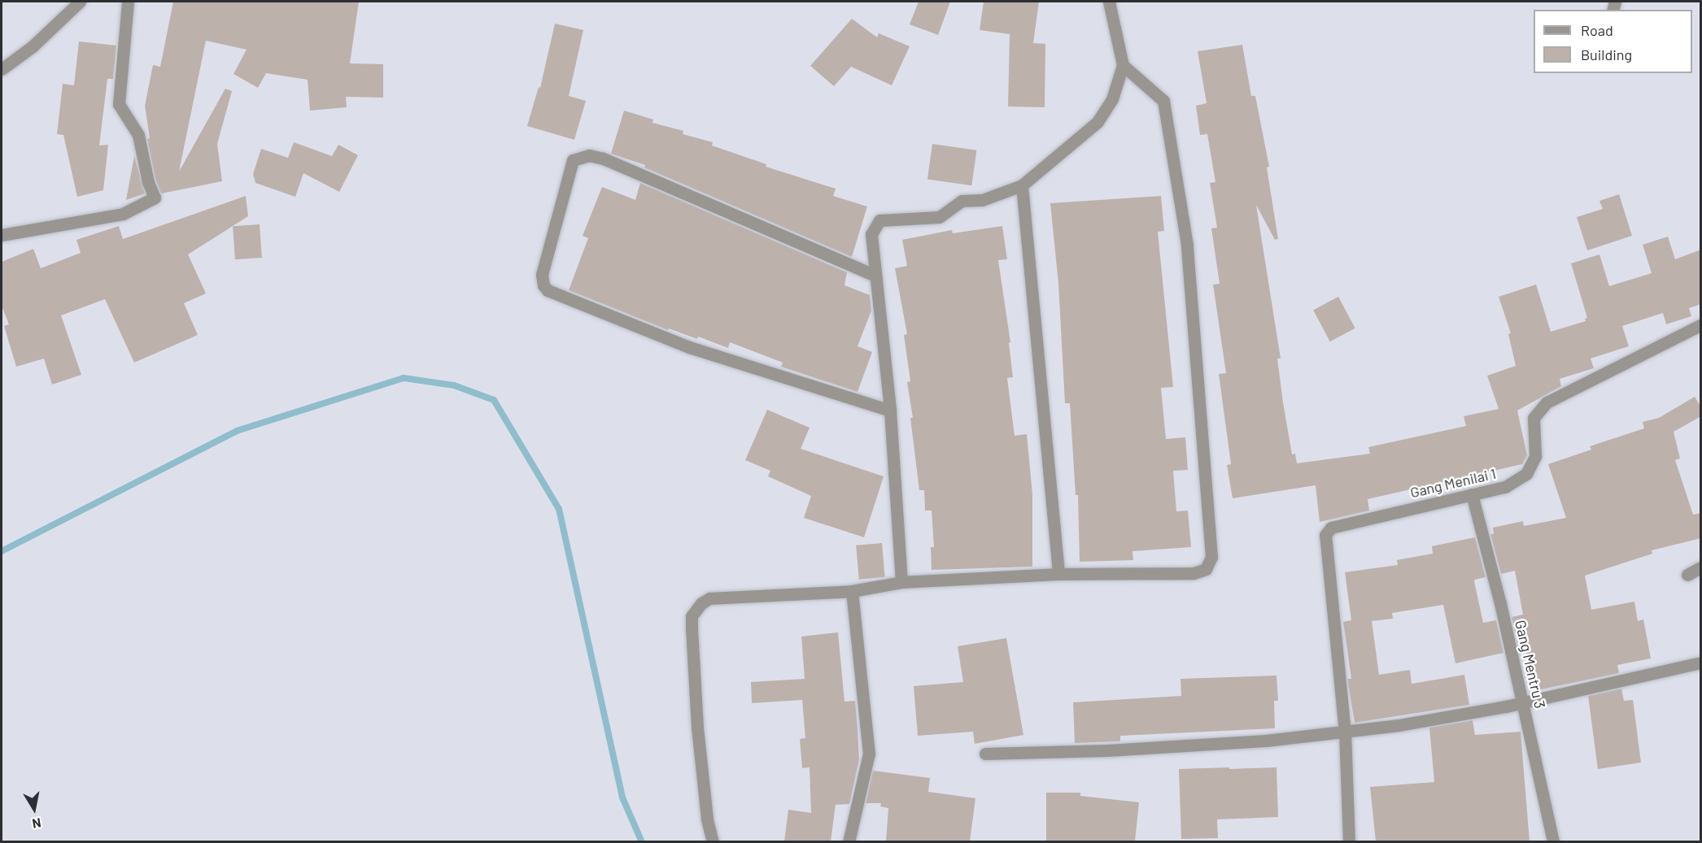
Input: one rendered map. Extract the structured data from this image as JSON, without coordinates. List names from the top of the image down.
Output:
{
  "streets": {
    "street": ["Gang Menilai 1", "Gang Mentru 3"]
  },
  "crossings": [
    ["Gang Menilai 1", "Gang Mentru 3"]
  ],
  "legend": ["Road", "Building"],
  "north": "bottom"
}
